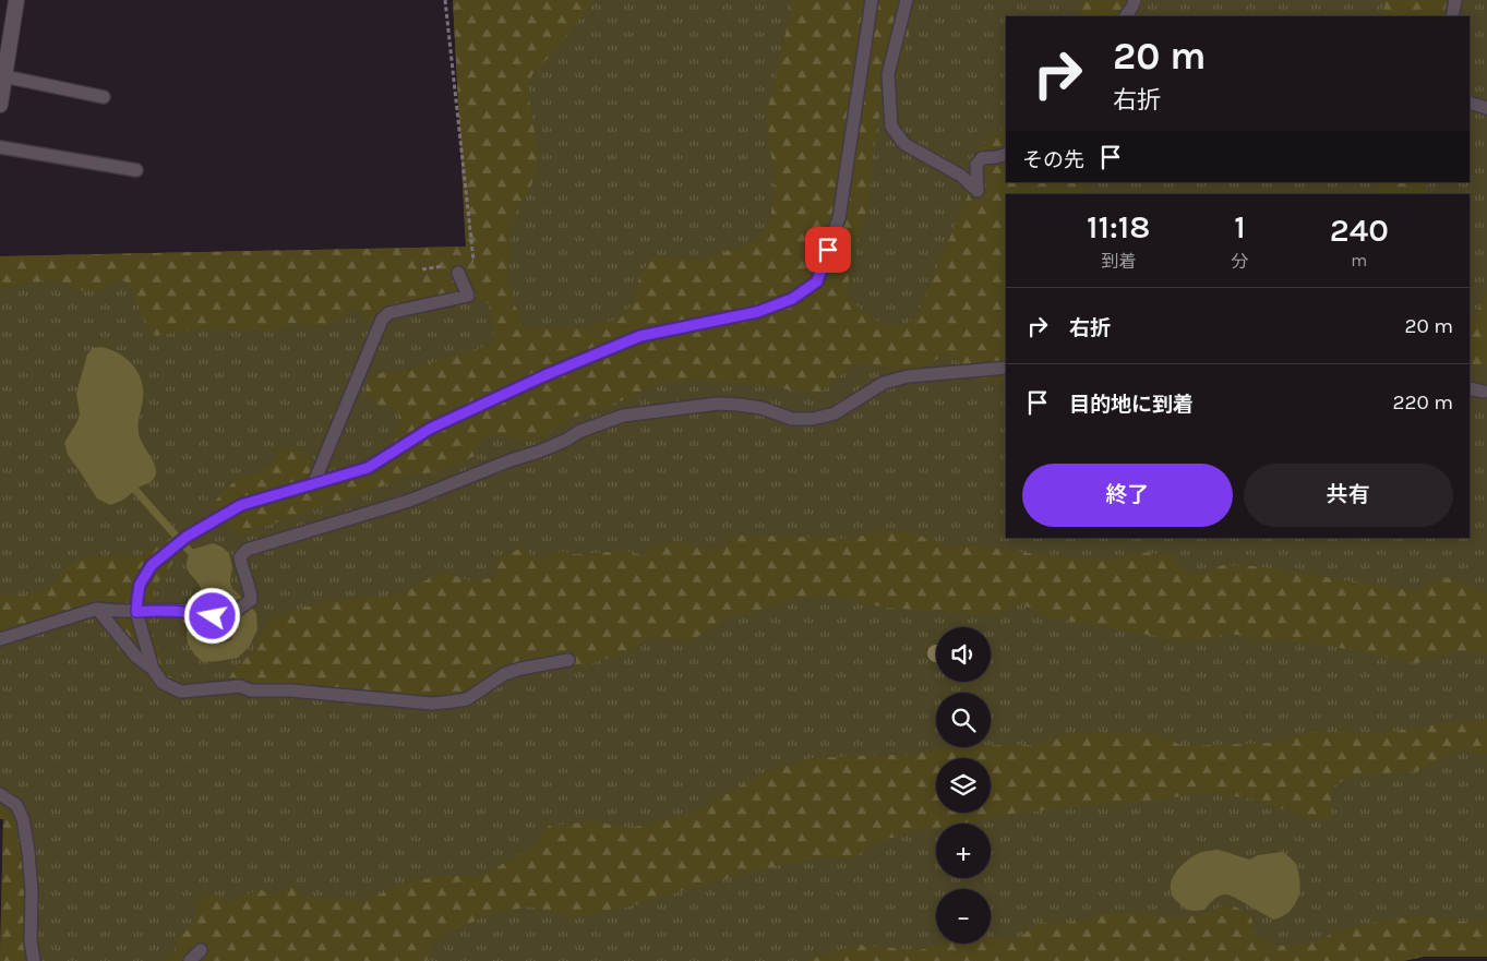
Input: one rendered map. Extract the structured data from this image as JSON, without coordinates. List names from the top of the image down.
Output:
{
  "page": {
    "turn": ["20 m", "右折"],
    "then": "その先",
    "eta": [
      "11:18",
      "到着",
      "1",
      "分",
      "240",
      "m"
    ],
    "list": [
      {
        "name": "右折",
        "value": "20 m"
      },
      {
        "name": "目的地に到着",
        "value": "220 m"
      }
    ],
    "buttons": ["終了", "共有"],
    "map_buttons": ["+", "−"]
  }
}
